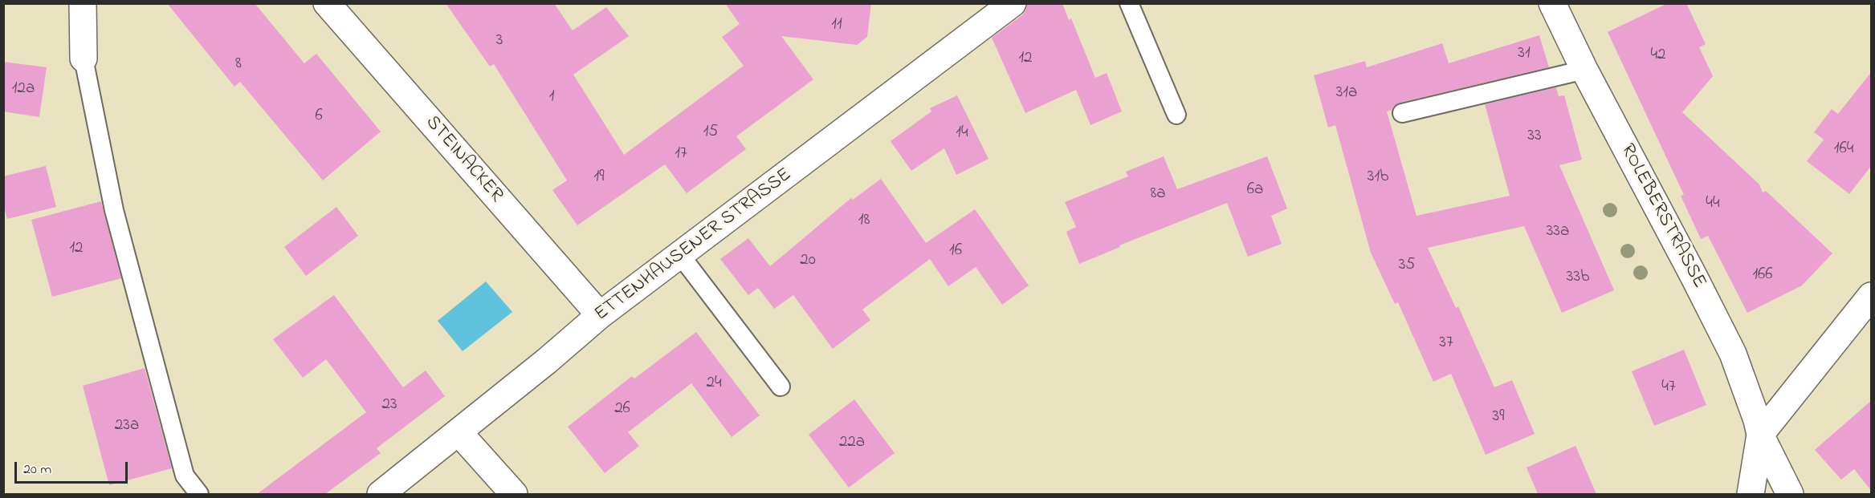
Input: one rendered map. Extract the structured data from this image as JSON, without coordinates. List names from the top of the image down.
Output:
{
  "streets": {
    "street": ["STEINACKER", "ROLEBERSTRASSE", "ETTENHAUSENER STRASSE"]
  },
  "crossings": [
    ["STEINACKER", "ETTENHAUSENER STRASSE"]
  ],
  "house_numbers": [
    "11",
    "3",
    "31",
    "42",
    "12",
    "8",
    "12a",
    "31a",
    "1",
    "6",
    "15",
    "14",
    "33",
    "164",
    "17",
    "19",
    "31b",
    "6a",
    "8a",
    "44",
    "18",
    "33a",
    "12",
    "16",
    "20",
    "35",
    "166",
    "33b",
    "37",
    "24",
    "47",
    "23",
    "26",
    "39",
    "23a",
    "22a"
  ],
  "scale_bar": "20 m"
}
